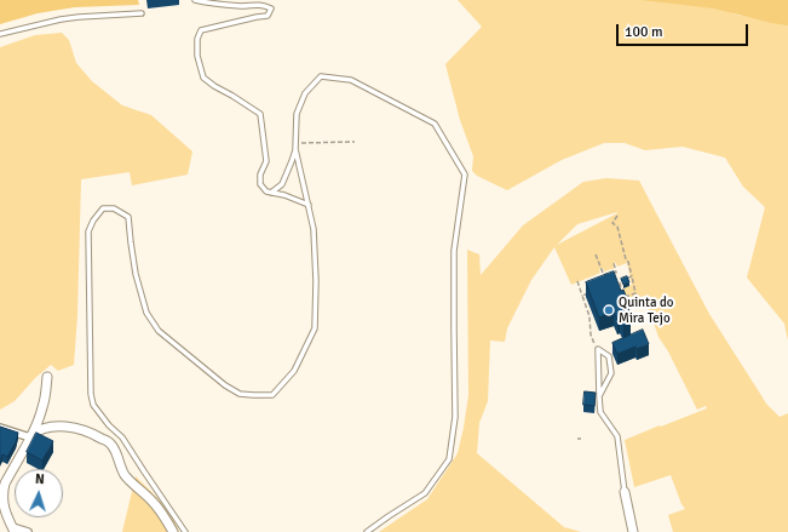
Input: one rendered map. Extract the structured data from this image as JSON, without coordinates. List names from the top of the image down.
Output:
{
  "places": ["Quinta do Mira Tejo"],
  "scale_bar": "100 m",
  "north": "top"
}
